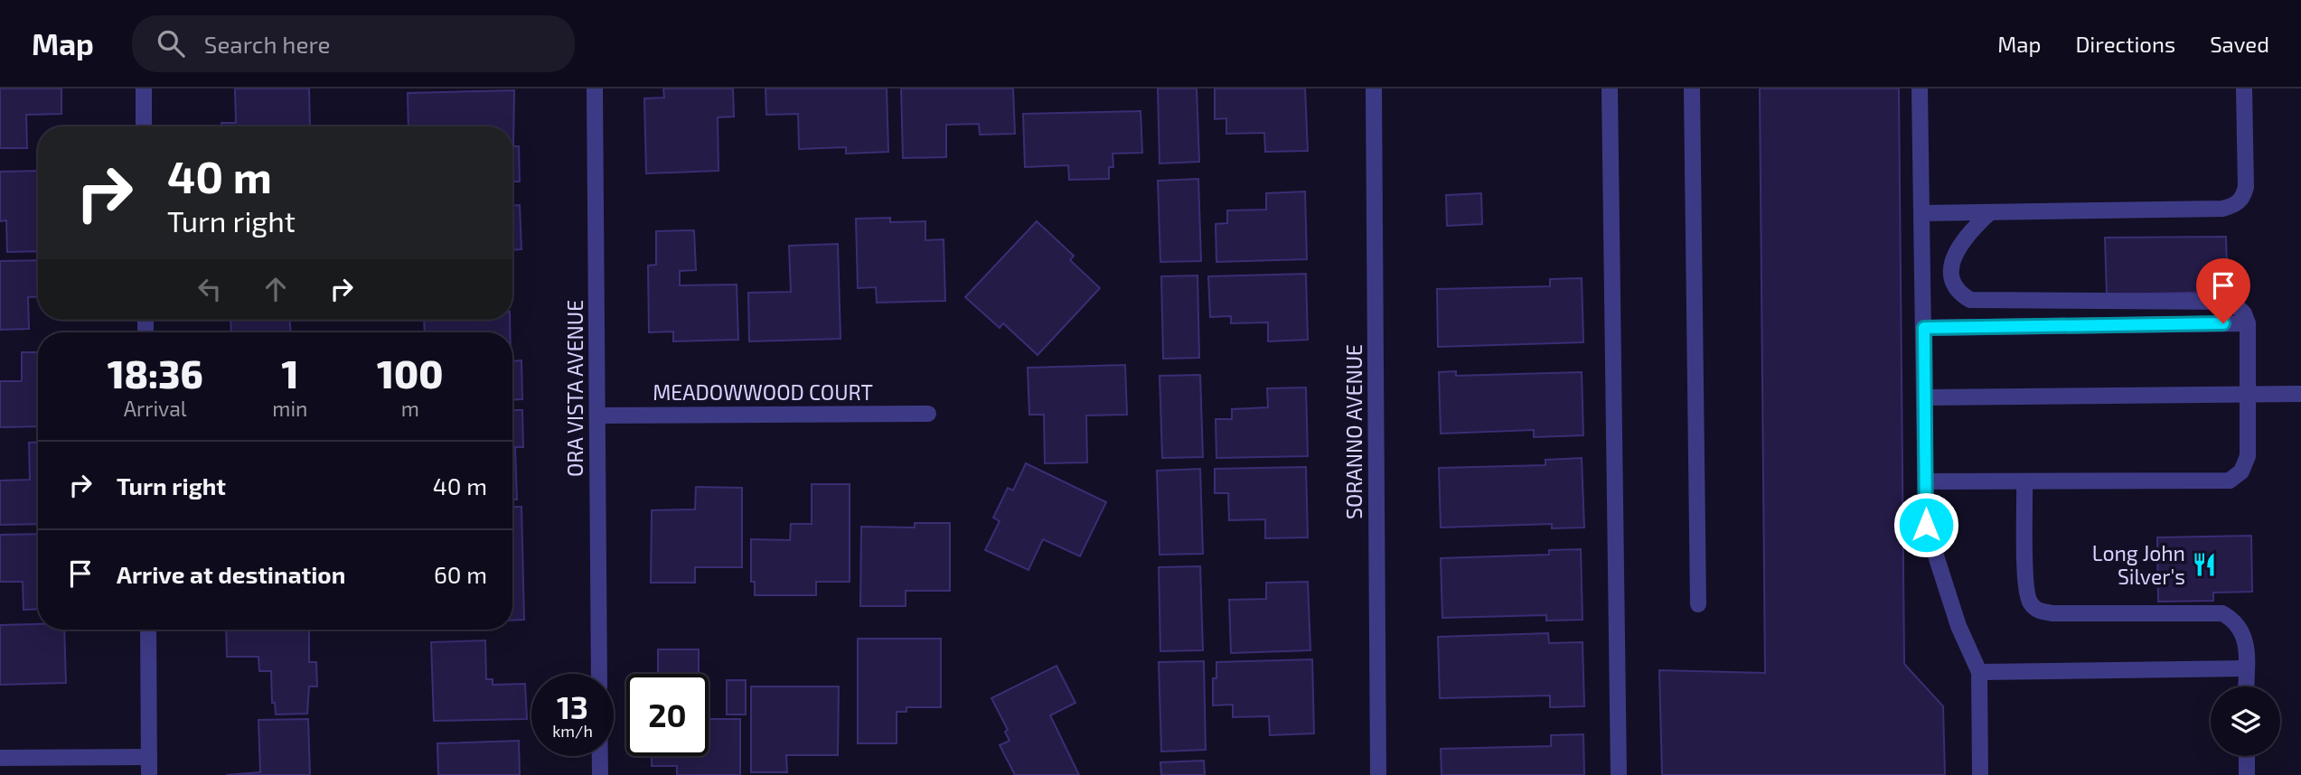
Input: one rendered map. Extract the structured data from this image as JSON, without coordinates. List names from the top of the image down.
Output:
{
  "streets": {
    "street": ["ORA VISTA AVENUE", "MEADOWWOOD COURT", "SORANNO AVENUE"]
  },
  "crossings": [
    ["ORA VISTA AVENUE", "MEADOWWOOD COURT"]
  ],
  "places": {
    "restaurant": ["Long John Silver's"]
  },
  "page": {
    "header": "Map",
    "search": "Search here",
    "nav": ["Map", "Directions", "Saved"],
    "turn": ["40 m", "Turn right"],
    "eta": [
      "18:36",
      "Arrival",
      "1",
      "min",
      "100",
      "m"
    ],
    "list": [
      {
        "name": "Turn right",
        "value": "40 m"
      },
      {
        "name": "Arrive at destination",
        "value": "60 m"
      }
    ],
    "speed": "13 km/h",
    "limit": "20"
  }
}
